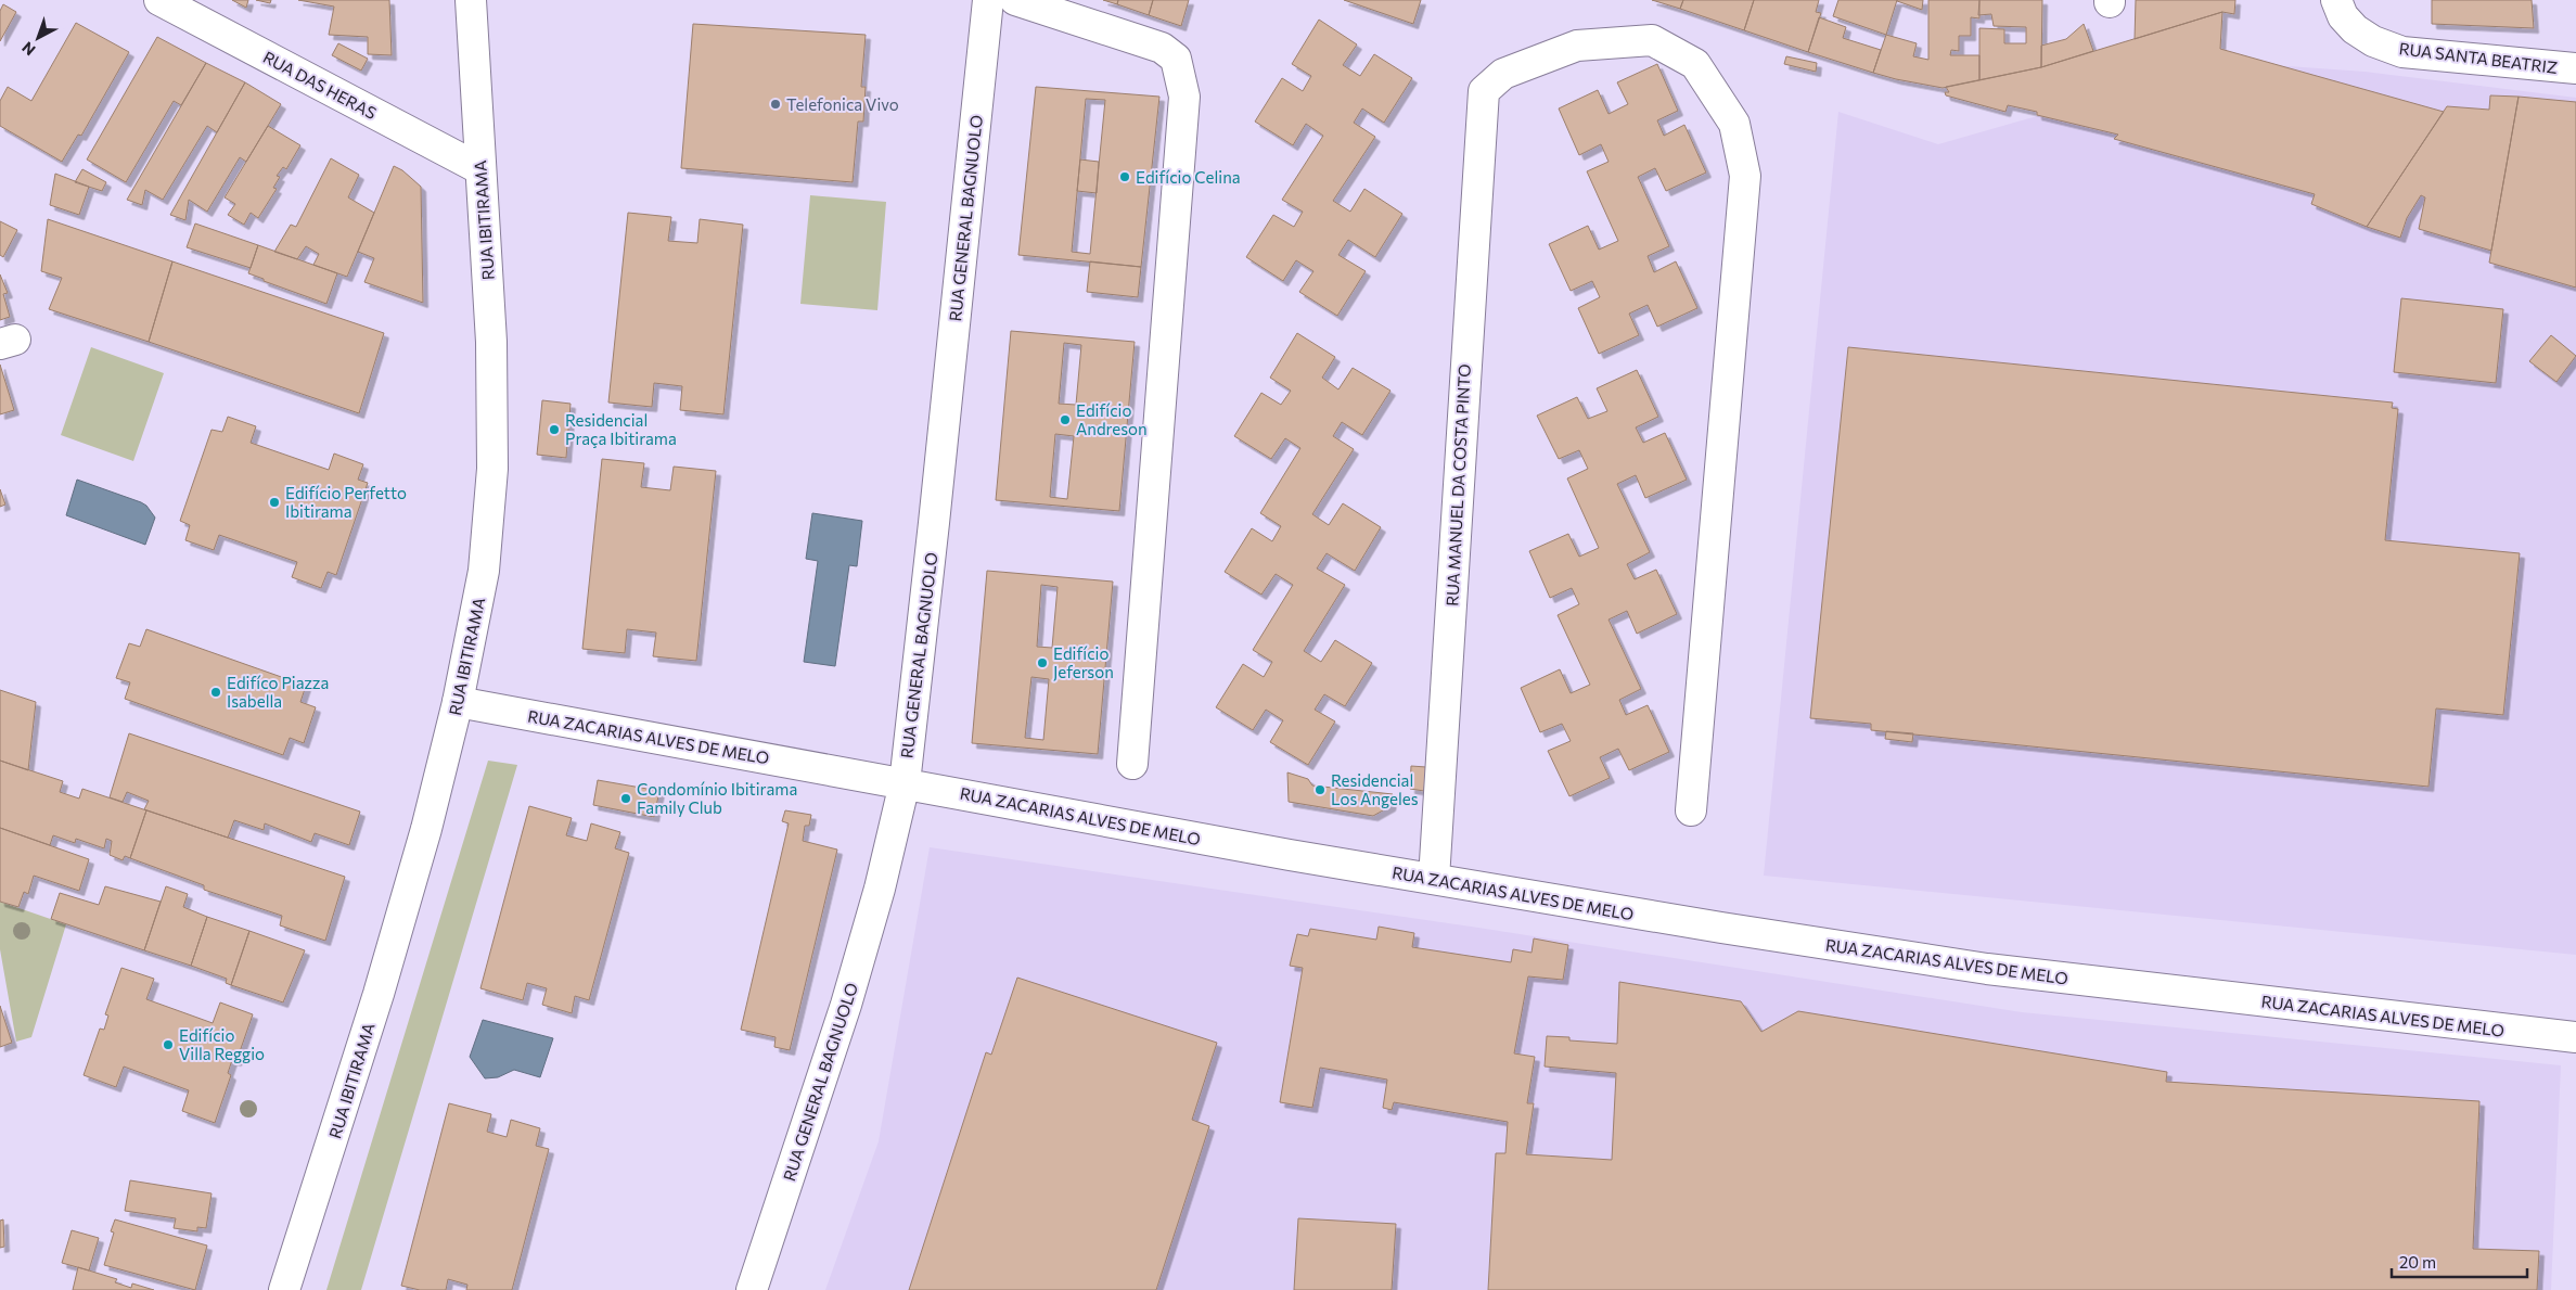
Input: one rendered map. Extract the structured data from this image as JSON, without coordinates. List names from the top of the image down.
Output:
{
  "streets": {
    "street": [
      "RUA SANTA BEATRIZ",
      "RUA DAS HERAS",
      "RUA GENERAL BAGNUOLO",
      "RUA IBITIRAMA",
      "RUA MANUEL DA COSTA PINTO",
      "RUA ZACARIAS ALVES DE MELO"
    ]
  },
  "crossings": [
    ["RUA DAS HERAS", "RUA IBITIRAMA"],
    ["RUA GENERAL BAGNUOLO", "RUA ZACARIAS ALVES DE MELO"],
    ["RUA IBITIRAMA", "RUA ZACARIAS ALVES DE MELO"],
    ["RUA MANUEL DA COSTA PINTO", "RUA ZACARIAS ALVES DE MELO"]
  ],
  "places": [
    "Telefonica Vivo",
    "Edifício Celina",
    "Edifício Andreson",
    "Residencial Praça Ibitirama",
    "Edifício Perfetto Ibitirama",
    "Edifício Jeferson",
    "Edifíco Piazza Isabella",
    "Residencial Los Angeles",
    "Condomínio Ibitirama Family Club",
    "Edifício Villa Reggio"
  ],
  "scale_bar": "20 m",
  "north": "bottom left"
}
